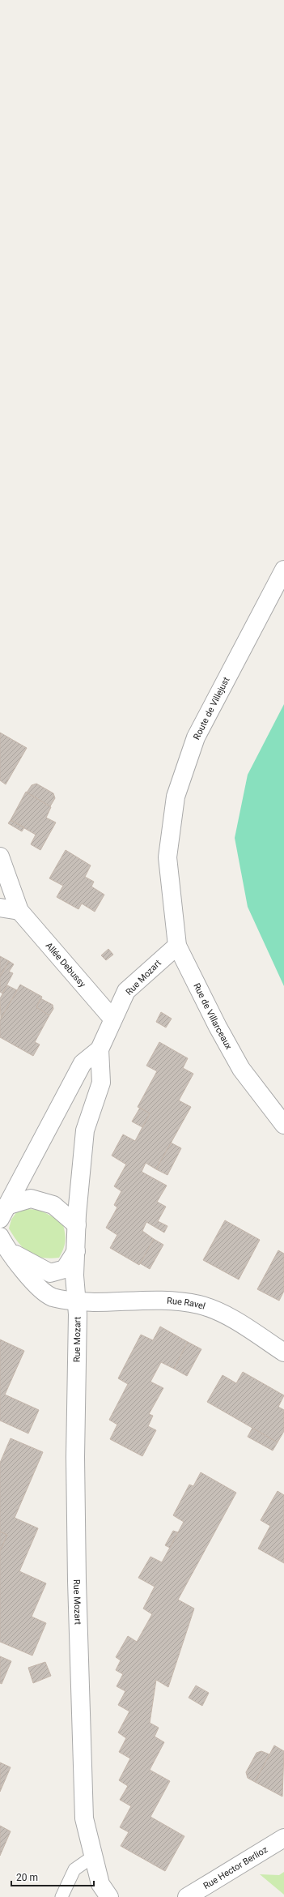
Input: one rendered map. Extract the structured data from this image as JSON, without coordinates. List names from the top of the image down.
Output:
{
  "streets": {
    "street": [
      "Route de Villejust",
      "Allée Debussy",
      "Rue Mozart",
      "Rue de Villarceaux",
      "Rue Ravel",
      "Rue Hector Berlioz"
    ]
  },
  "crossings": [
    ["Route de Villejust", "Rue de Villarceaux"],
    ["Allée Debussy", "Rue Mozart"],
    ["Rue Mozart", "Rue de Villarceaux"],
    ["Rue Mozart", "Rue Ravel"]
  ],
  "scale_bar": "20 m"
}
